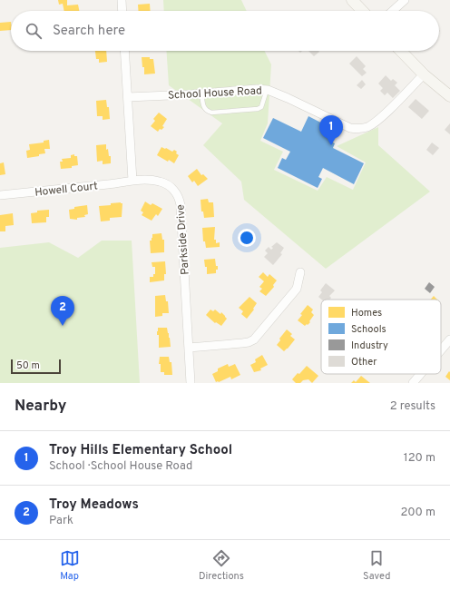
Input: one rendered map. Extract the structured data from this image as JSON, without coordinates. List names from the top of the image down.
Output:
{
  "streets": {
    "street": ["School House Road", "Howell Court", "Parkside Drive"]
  },
  "crossings": [
    ["Howell Court", "Parkside Drive"]
  ],
  "legend": [
    "Homes",
    "Schools",
    "Industry",
    "Other"
  ],
  "scale_bar": "50 m",
  "page": {
    "search": "Search here",
    "pins": ["1", "2"],
    "scale": "50 m",
    "heading": ["Nearby", "2 results"],
    "list": [
      {
        "mark": "1",
        "name": "Troy Hills Elementary School",
        "note": "School · School House Road",
        "value": "120 m"
      },
      {
        "mark": "2",
        "name": "Troy Meadows",
        "note": "Park",
        "value": "200 m"
      }
    ],
    "nav": ["Map", "Directions", "Saved"]
  }
}
